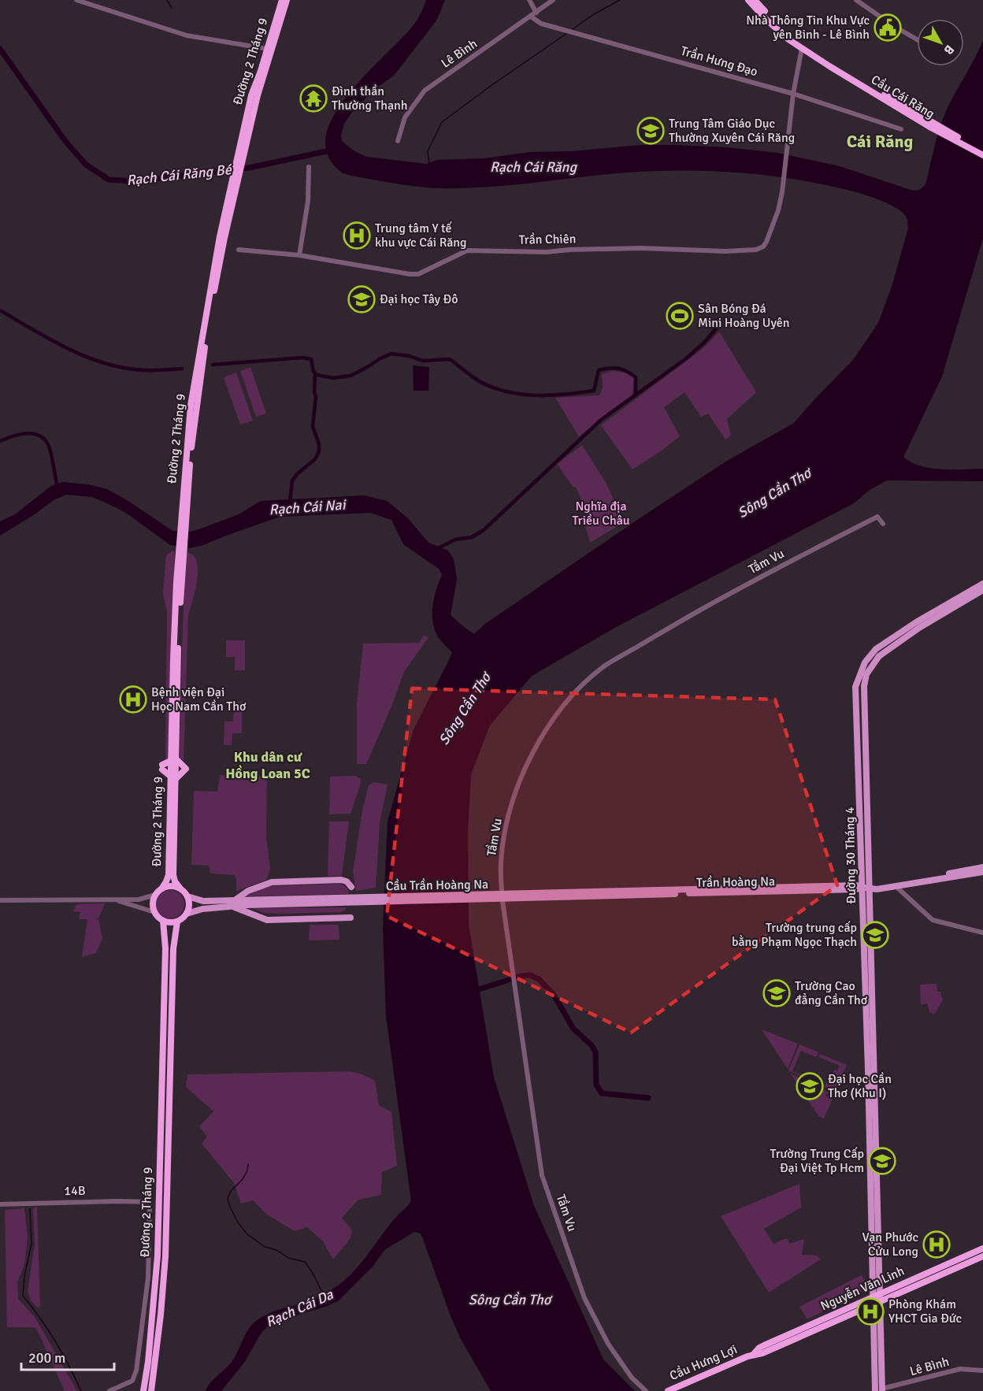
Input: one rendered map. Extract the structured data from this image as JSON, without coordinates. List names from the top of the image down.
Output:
{
  "streets": {
    "highway": [
      "Đường 2 Tháng 9",
      "Cầu Cái Răng",
      "Nguyễn Văn Linh",
      "Cầu Hưng Lợi"
    ],
    "main road": ["Đường 30 Tháng 4", "Trần Hoàng Na", "Cầu Trần Hoàng Na"],
    "street": [
      "Lê Bình",
      "Trần Hưng Đạo",
      "Trần Chiên",
      "Tầm Vu",
      "14B"
    ]
  },
  "crossings": [
    ["Lê Bình", "Trần Hưng Đạo"],
    ["Lê Bình", "Đường 30 Tháng 4"],
    ["Trần Hưng Đạo", "Trần Chiên"],
    ["Đường 30 Tháng 4", "Trần Hoàng Na"],
    ["Đường 30 Tháng 4", "Nguyễn Văn Linh"],
    ["Trần Hoàng Na", "Cầu Trần Hoàng Na"],
    ["Nguyễn Văn Linh", "Cầu Hưng Lợi"]
  ],
  "districts": ["Cái Răng", "Khu dân cư Hồng Loan 5C"],
  "water": [
    "Rạch Cái Răng",
    "Rạch Cái Răng Bé",
    "Sông Cần Thơ",
    "Rạch Cái Nai",
    "Rạch Cái Da"
  ],
  "parks": ["Nghĩa địa Triều Châu"],
  "places": {
    "public building": ["Nhà Thông Tin Khu Vực yên Binh - Lê Bình"],
    "temple": ["Đình thần Thường Thạnh"],
    "school or university": [
      "Trung Tâm Giáo Dục Thường Xuyên Cái Răng",
      "Đại học Tây Đô",
      "Trường trung cấp bằng Phạm Ngọc Thạch",
      "Trường Cao đẳng Cần Thơ",
      "Đại học Cần Thơ (Khu I)",
      "Trường Trung Cấp Đại Việt Tp Hcm"
    ],
    "hospital": [
      "Trung tâm Y tế khu vực Cái Răng",
      "Bệnh viện Đại Học Nam Cần Thơ",
      "Vạn Phước Cửu Long",
      "Phòng Khám YHCT Gia Đức"
    ],
    "sports": ["Sân Bóng Đá Mini Hoàng Uyên"]
  },
  "scale_bar": "200 m",
  "north": "bottom right"
}
